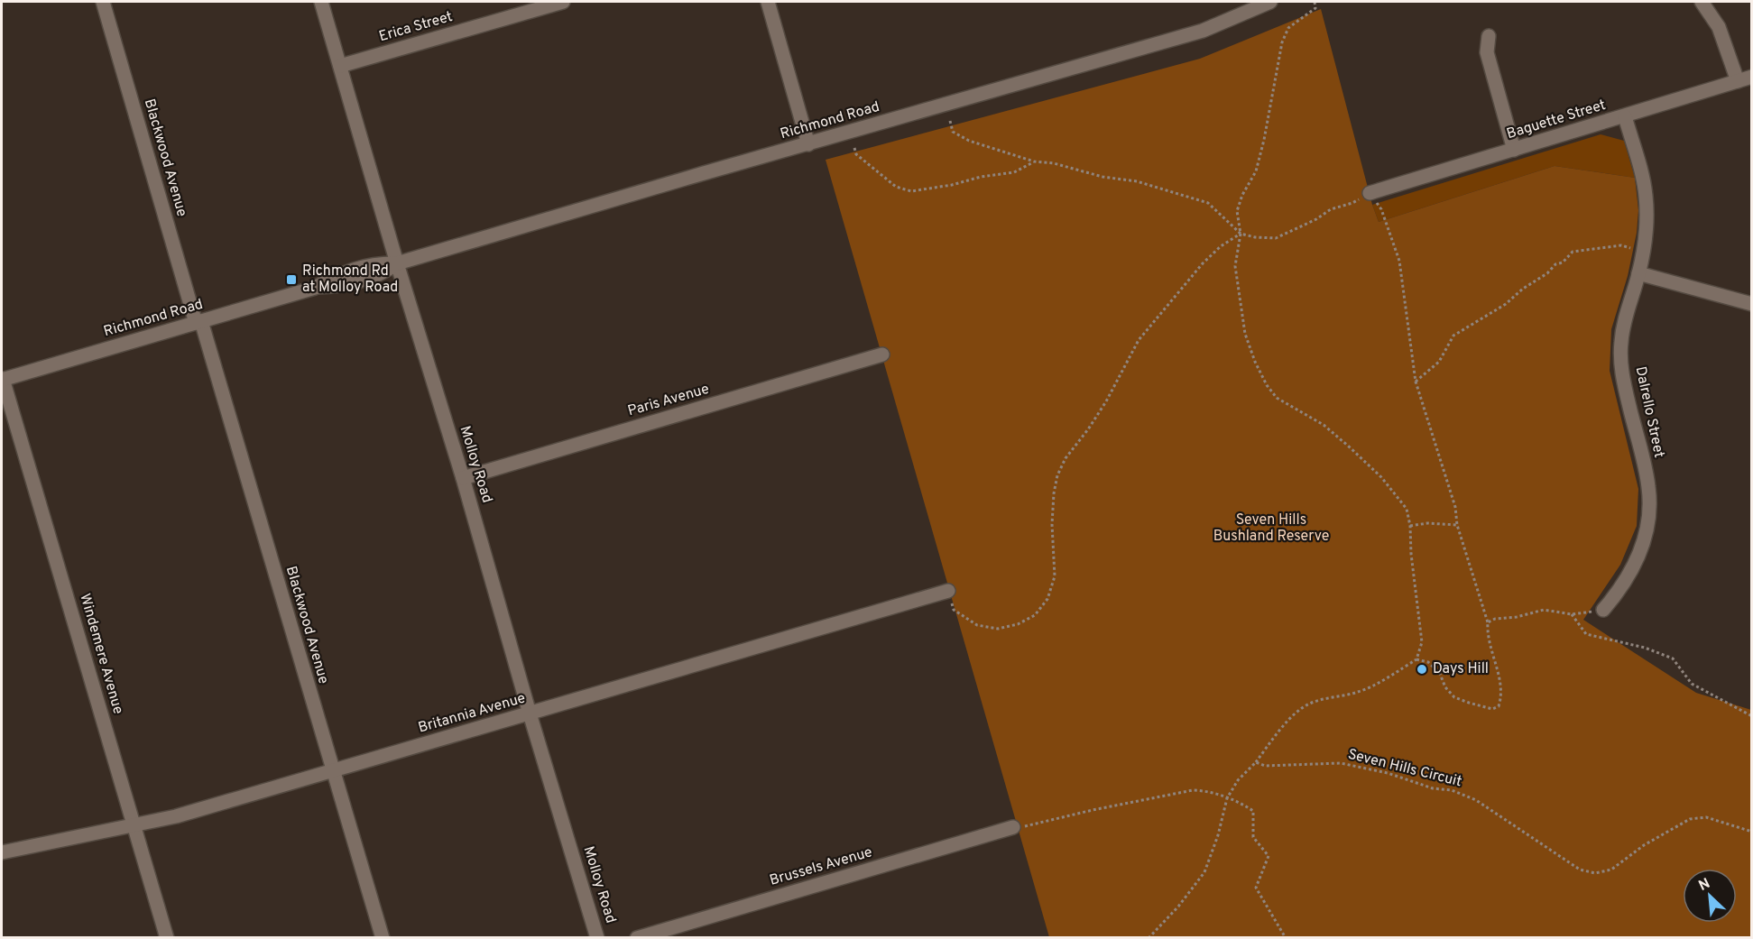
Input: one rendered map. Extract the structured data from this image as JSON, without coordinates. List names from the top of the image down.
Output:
{
  "streets": {
    "street": [
      "Erica Street",
      "Baguette Street",
      "Richmond Road",
      "Blackwood Avenue",
      "Paris Avenue",
      "Dalrello Street",
      "Molloy Road",
      "Windemere Avenue",
      "Britannia Avenue",
      "Brussels Avenue"
    ],
    "path": ["Seven Hills Circuit"]
  },
  "crossings": [
    ["Erica Street", "Molloy Road"],
    ["Baguette Street", "Dalrello Street"],
    ["Richmond Road", "Blackwood Avenue"],
    ["Richmond Road", "Molloy Road"],
    ["Richmond Road", "Windemere Avenue"],
    ["Blackwood Avenue", "Britannia Avenue"],
    ["Paris Avenue", "Molloy Road"],
    ["Molloy Road", "Britannia Avenue"],
    ["Windemere Avenue", "Britannia Avenue"]
  ],
  "parks": ["Seven Hills Bushland Reserve"],
  "places": {
    "transit": ["Richmond Rd at Molloy Road"],
    "other": ["Days Hill"]
  },
  "north": "top left"
}
